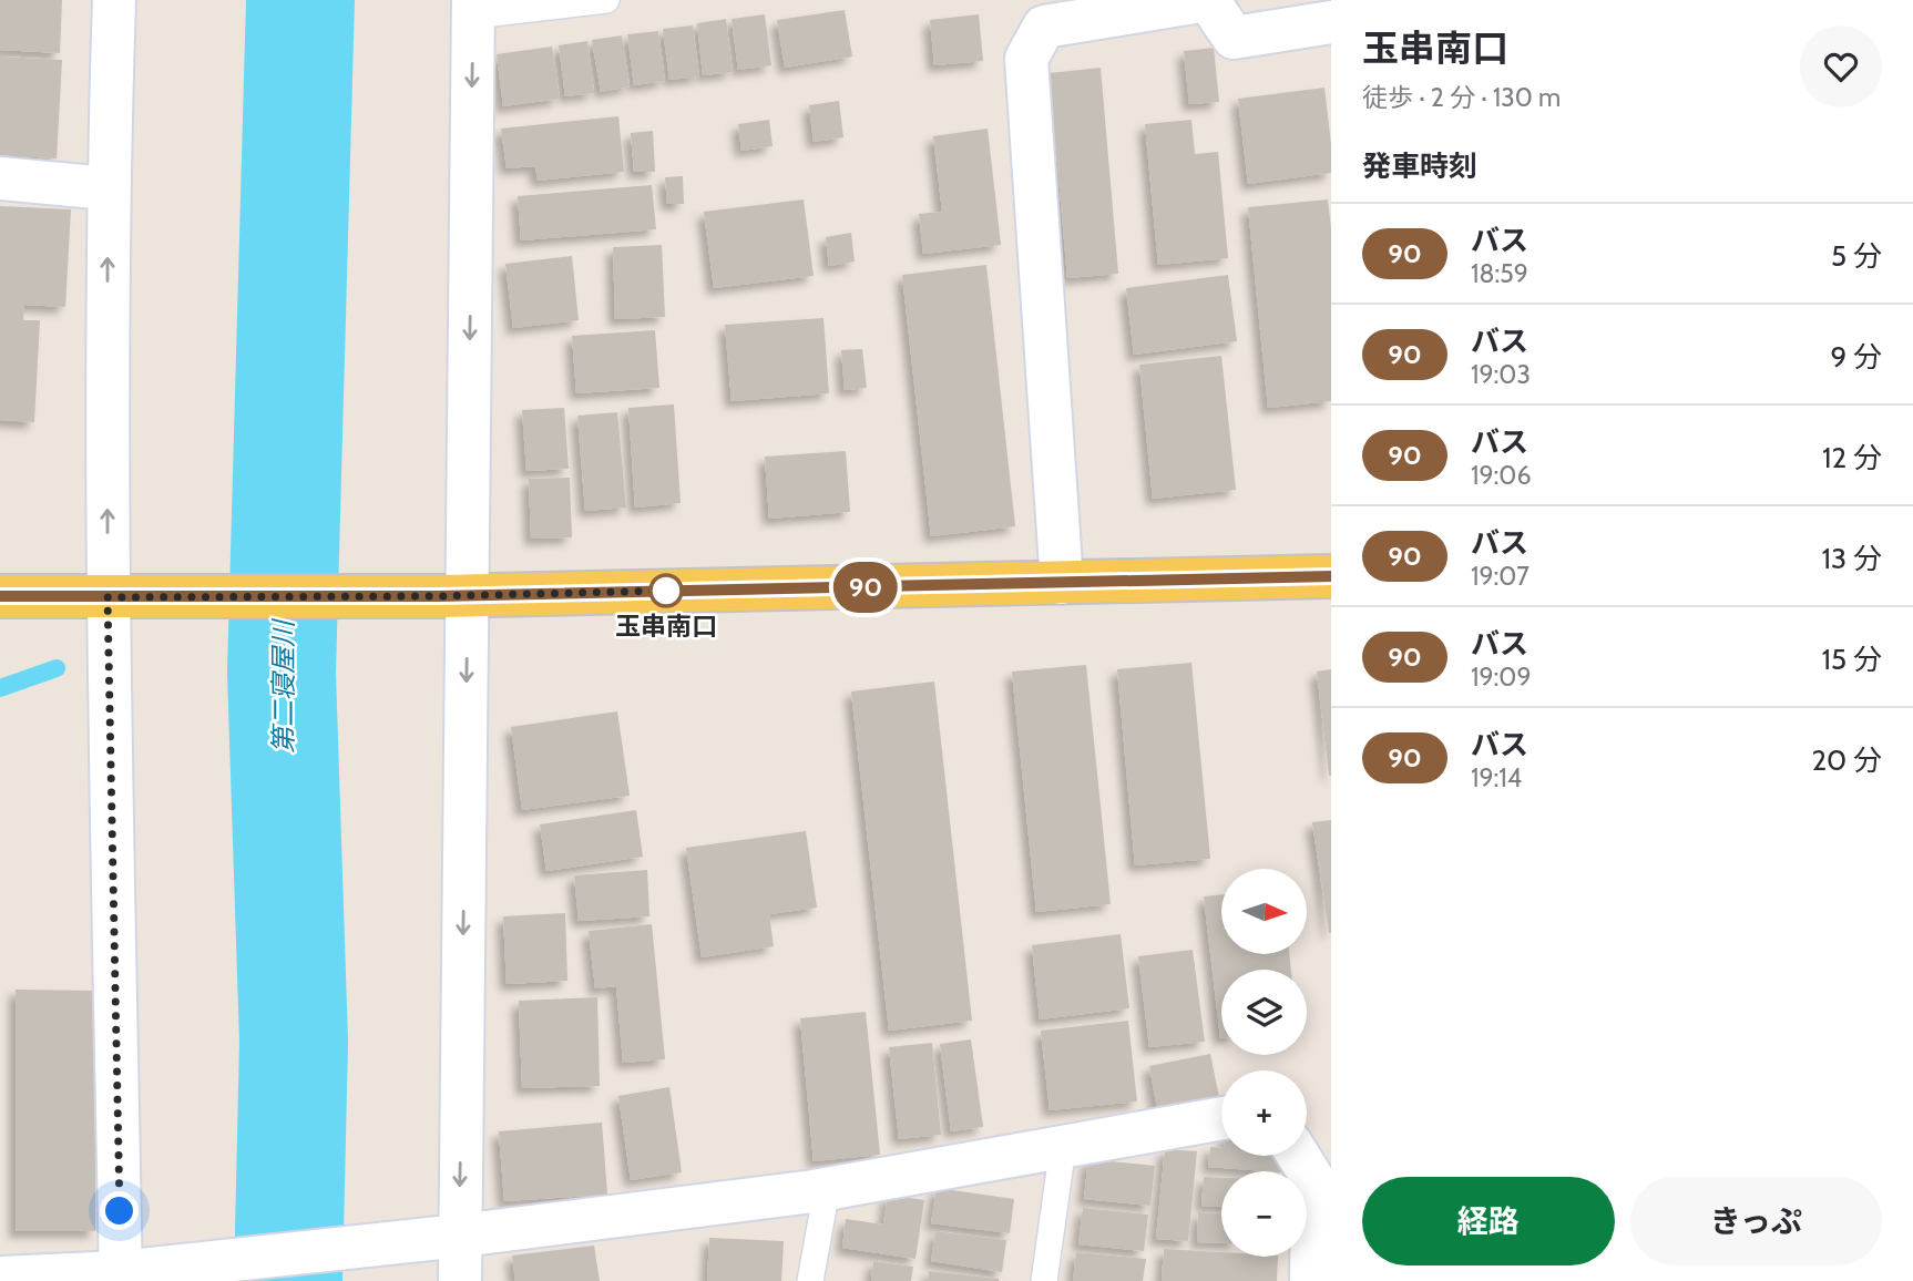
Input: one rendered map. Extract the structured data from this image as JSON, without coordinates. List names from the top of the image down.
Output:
{
  "water": ["第二寝屋川"],
  "places": ["玉串南口"],
  "lines": ["bus line 90"],
  "north": "right",
  "page": {
    "on_map": "90",
    "heading": [
      ["玉串南口", "徒歩 · 2 分 · 130 m"],
      "発車時刻"
    ],
    "list": [
      {
        "mark": "90",
        "name": "バス",
        "note": "18:59",
        "value": "5 分"
      },
      {
        "mark": "90",
        "name": "バス",
        "note": "19:03",
        "value": "9 分"
      },
      {
        "mark": "90",
        "name": "バス",
        "note": "19:06",
        "value": "12 分"
      },
      {
        "mark": "90",
        "name": "バス",
        "note": "19:07",
        "value": "13 分"
      },
      {
        "mark": "90",
        "name": "バス",
        "note": "19:09",
        "value": "15 分"
      },
      {
        "mark": "90",
        "name": "バス",
        "note": "19:14",
        "value": "20 分"
      }
    ],
    "map_buttons": ["+", "−"],
    "buttons": ["経路", "きっぷ"]
  }
}
